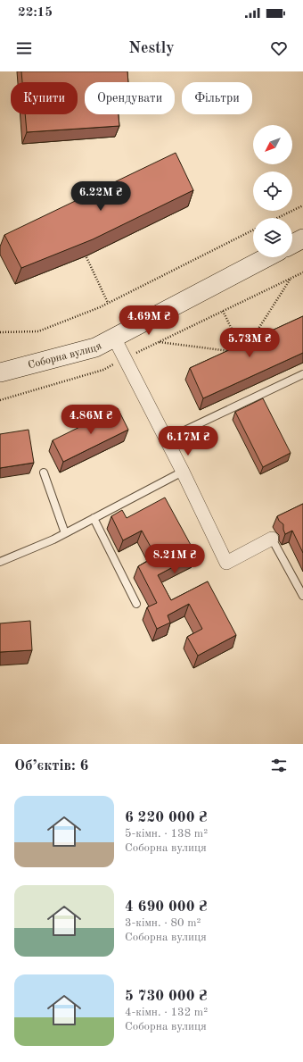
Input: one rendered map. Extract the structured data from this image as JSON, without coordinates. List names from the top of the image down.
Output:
{
  "streets": {
    "street": ["Соборна вулиця"]
  },
  "north": "bottom left",
  "page": {
    "status": "22:15",
    "header": "Nestly",
    "chip": ["Купити", "Орендувати", "Фільтри"],
    "price": [
      "6.22M ₴",
      "4.69M ₴",
      "5.73M ₴",
      "4.86M ₴",
      "6.17M ₴",
      "8.21M ₴"
    ],
    "heading": "Об’єктів: 6",
    "list": [
      {
        "name": "6 220 000 ₴",
        "note": "5-кімн. · 138 m² · Соборна вулиця"
      },
      {
        "name": "4 690 000 ₴",
        "note": "3-кімн. · 80 m² · Соборна вулиця"
      },
      {
        "name": "5 730 000 ₴",
        "note": "4-кімн. · 132 m² · Соборна вулиця"
      }
    ]
  }
}
